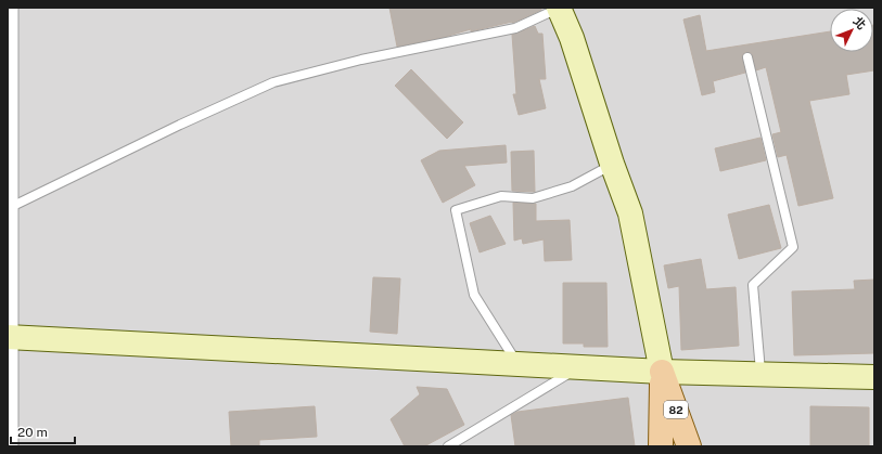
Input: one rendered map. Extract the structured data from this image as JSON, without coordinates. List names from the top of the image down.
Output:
{
  "streets": {
    "main road": ["82"]
  },
  "scale_bar": "20 m",
  "north": "top right"
}
